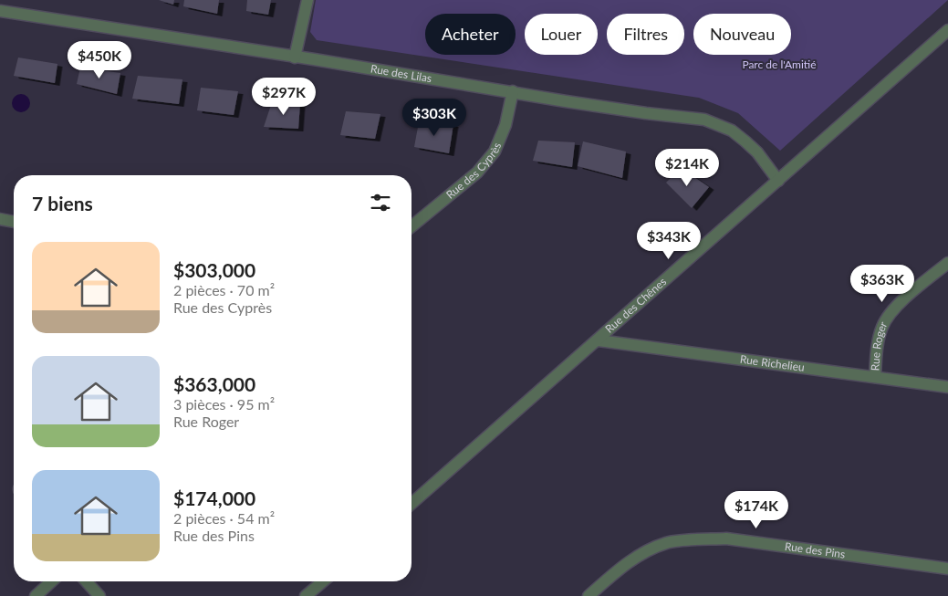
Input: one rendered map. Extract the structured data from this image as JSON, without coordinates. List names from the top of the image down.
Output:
{
  "streets": {
    "street": [
      "Rue des Lilas",
      "Rue des Cyprès",
      "Rue des Chênes",
      "Rue Roger",
      "Rue Richelieu",
      "Rue des Pins"
    ]
  },
  "crossings": [
    ["Rue des Lilas", "Rue des Cyprès"],
    ["Rue des Lilas", "Rue des Chênes"],
    ["Rue des Chênes", "Rue Richelieu"],
    ["Rue Roger", "Rue Richelieu"]
  ],
  "parks": ["Parc de l'Amitié"],
  "page": {
    "chip": [
      "Acheter",
      "Louer",
      "Filtres",
      "Nouveau"
    ],
    "price": [
      "$450K",
      "$297K",
      "$303K",
      "$214K",
      "$343K",
      "$363K",
      "$174K"
    ],
    "heading": "7 biens",
    "list": [
      {
        "name": "$303,000",
        "note": "2 pièces · 70 m² · Rue des Cyprès"
      },
      {
        "name": "$363,000",
        "note": "3 pièces · 95 m² · Rue Roger"
      },
      {
        "name": "$174,000",
        "note": "2 pièces · 54 m² · Rue des Pins"
      }
    ]
  }
}
